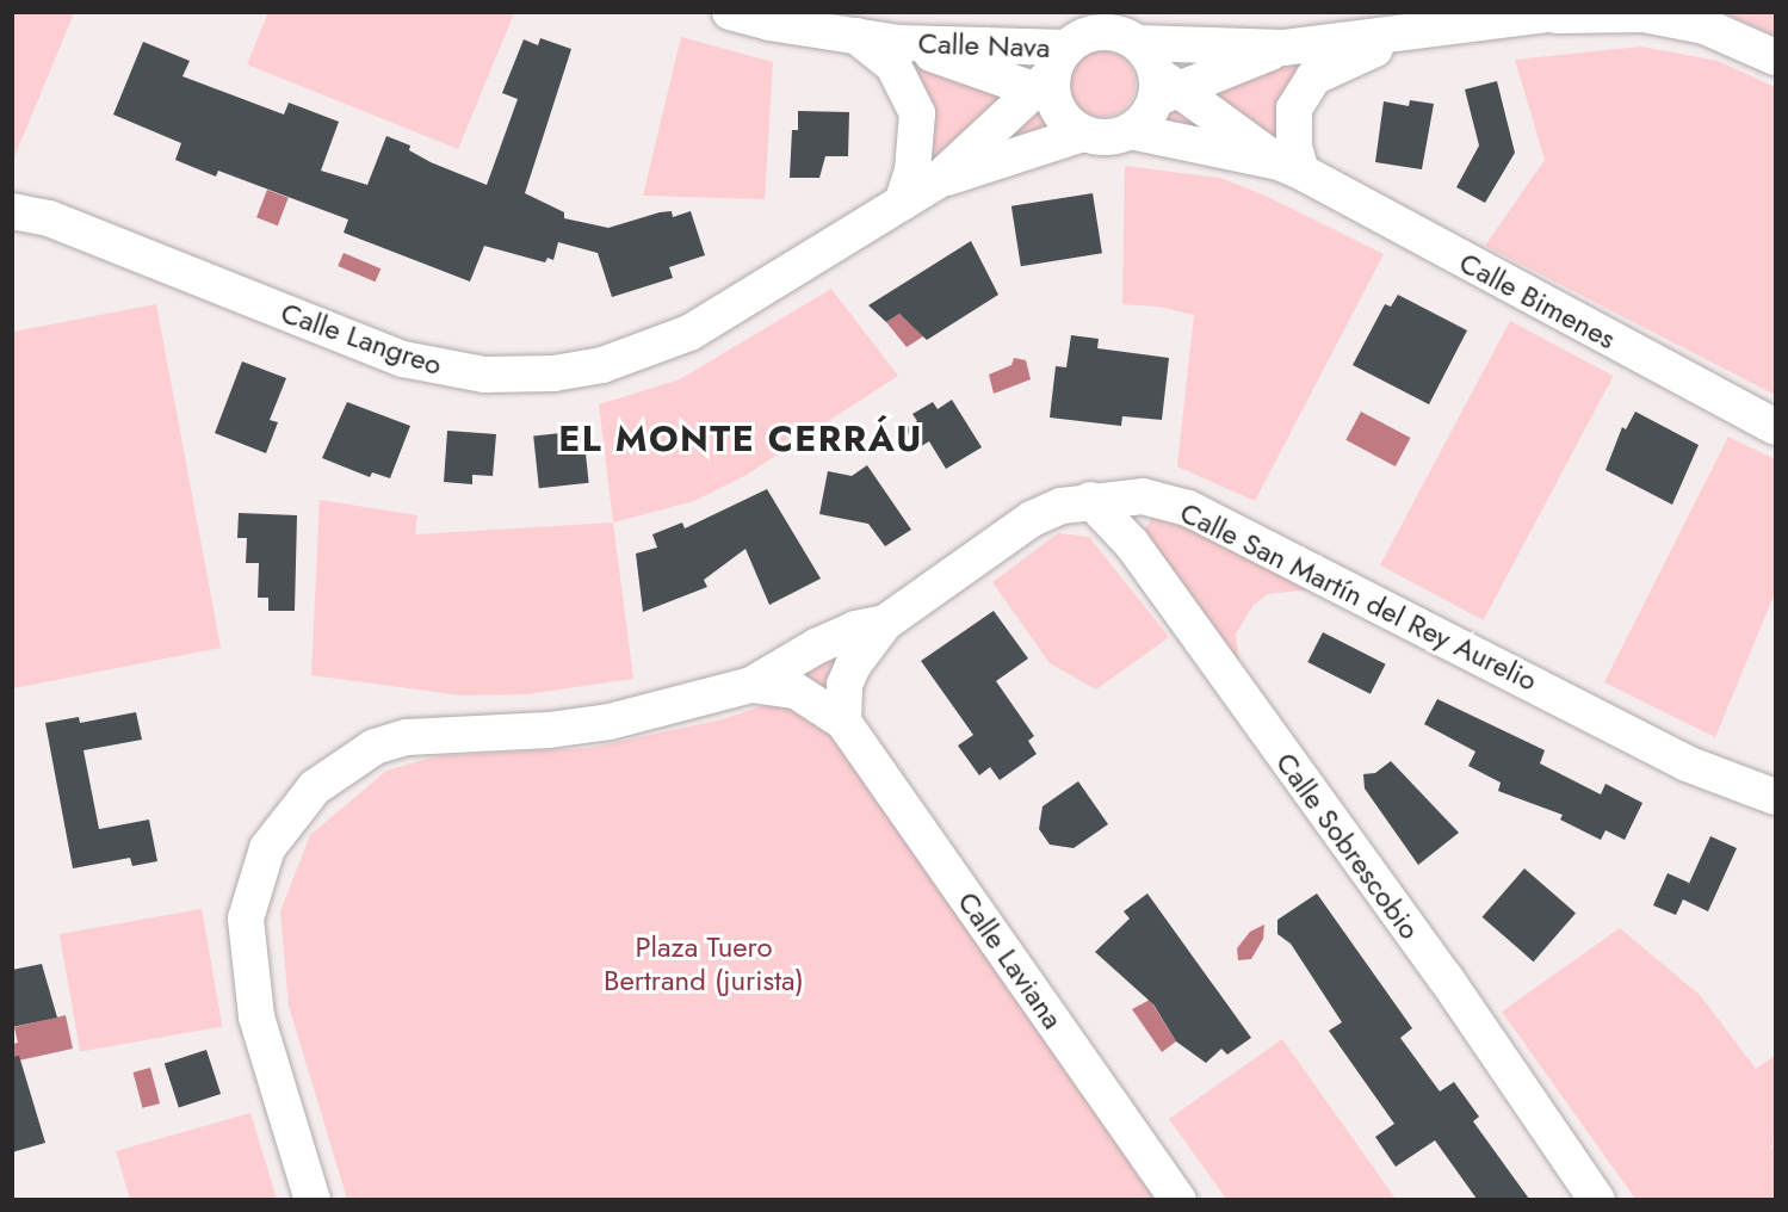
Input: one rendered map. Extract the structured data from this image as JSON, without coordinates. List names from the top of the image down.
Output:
{
  "streets": {
    "street": [
      "Calle Nava",
      "Calle Bimenes",
      "Calle Langreo",
      "Calle San Martín del Rey Aurelio",
      "Calle Sobrescobio",
      "Calle Laviana"
    ]
  },
  "crossings": [
    ["Calle Nava", "Calle Bimenes"],
    ["Calle Nava", "Calle Langreo"],
    ["Calle Bimenes", "Calle Langreo"],
    ["Calle San Martín del Rey Aurelio", "Calle Sobrescobio"],
    ["Calle San Martín del Rey Aurelio", "Calle Laviana"]
  ],
  "districts": ["EL MONTE CERRÁU"],
  "parks": ["Plaza Tuero Bertrand (jurista)"]
}
